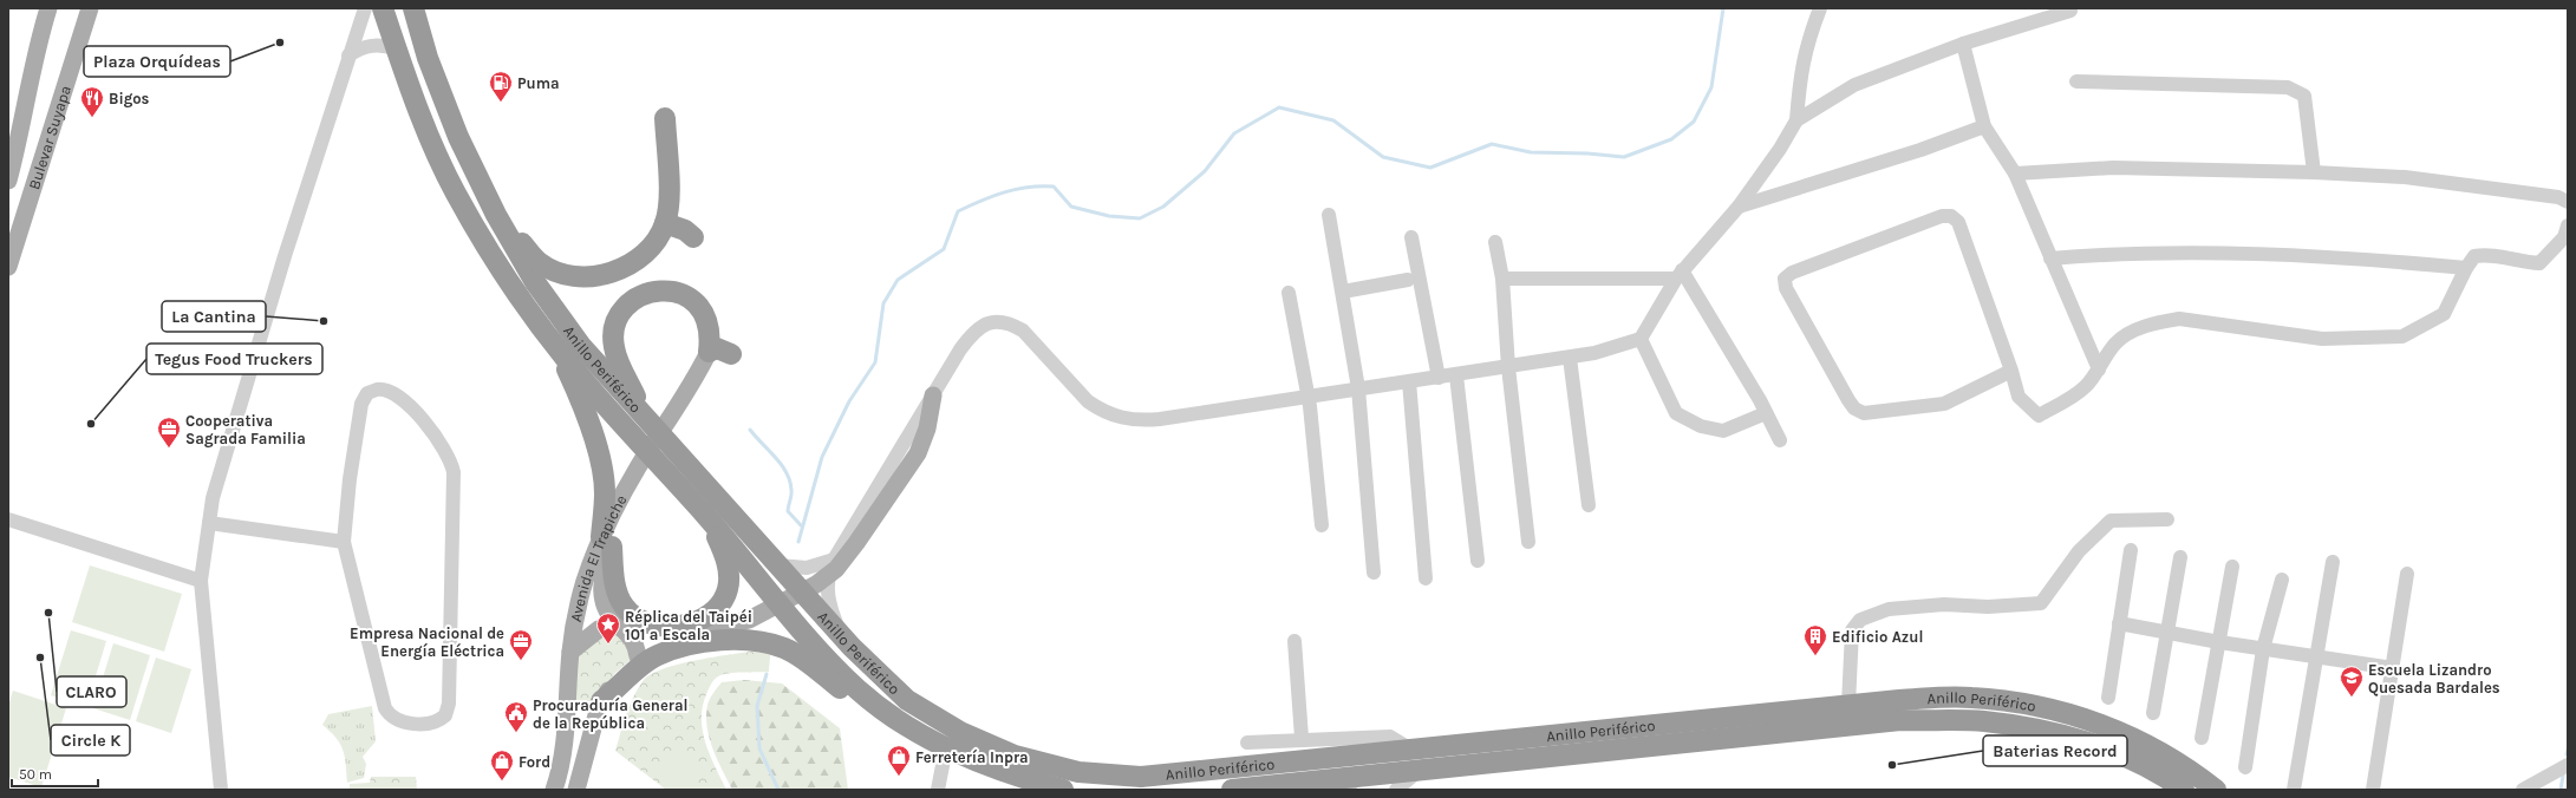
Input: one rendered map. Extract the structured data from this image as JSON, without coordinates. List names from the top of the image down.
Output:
{
  "streets": {
    "highway": ["Anillo Periférico"],
    "main road": ["Bulevar Suyapa", "Avenida El Trapiche"]
  },
  "places": {
    "other": [
      "Plaza Orquídeas",
      "La Cantina",
      "Tegus Food Truckers",
      "CLARO",
      "Circle K",
      "Baterias Record"
    ],
    "fuel station": ["Puma"],
    "restaurant": ["Bigos"],
    "office": ["Cooperativa Sagrada Familia", "Empresa Nacional de Energía Eléctrica"],
    "place": ["Réplica del Taipéi 101 a Escala"],
    "building": ["Edificio Azul"],
    "school or university": ["Escuela Lizandro Quesada Bardales"],
    "public building": ["Procuraduría General de la República"],
    "shop": ["Ferretería Inpra", "Ford"]
  },
  "scale_bar": "50 m"
}
